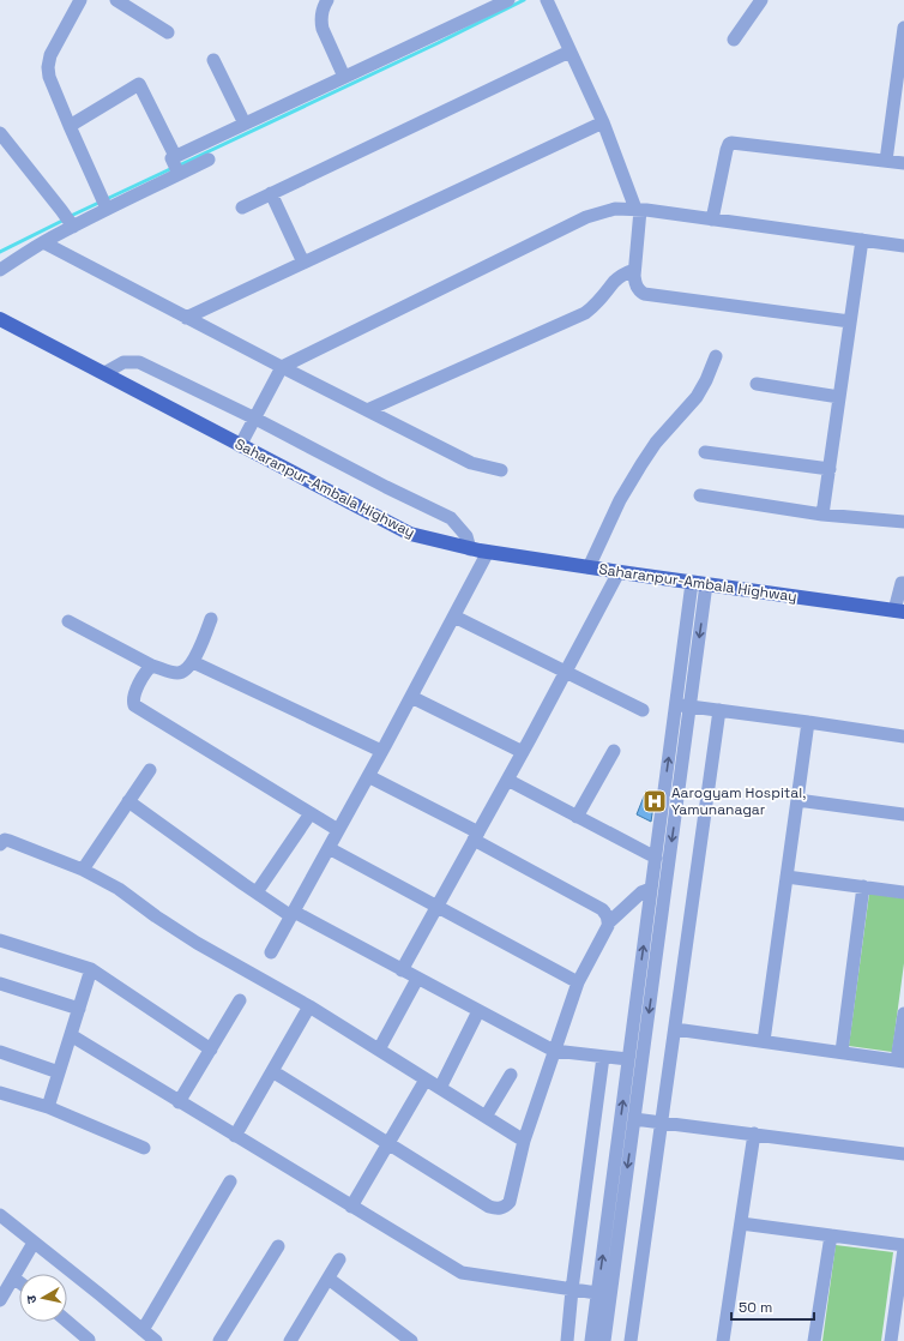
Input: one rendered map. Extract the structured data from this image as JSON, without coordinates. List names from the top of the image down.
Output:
{
  "streets": {
    "main road": ["Saharanpur-Ambala Highway"]
  },
  "places": {
    "hospital": ["Aarogyam Hospital, Yamunanagar"]
  },
  "scale_bar": "50 m",
  "north": "left"
}
